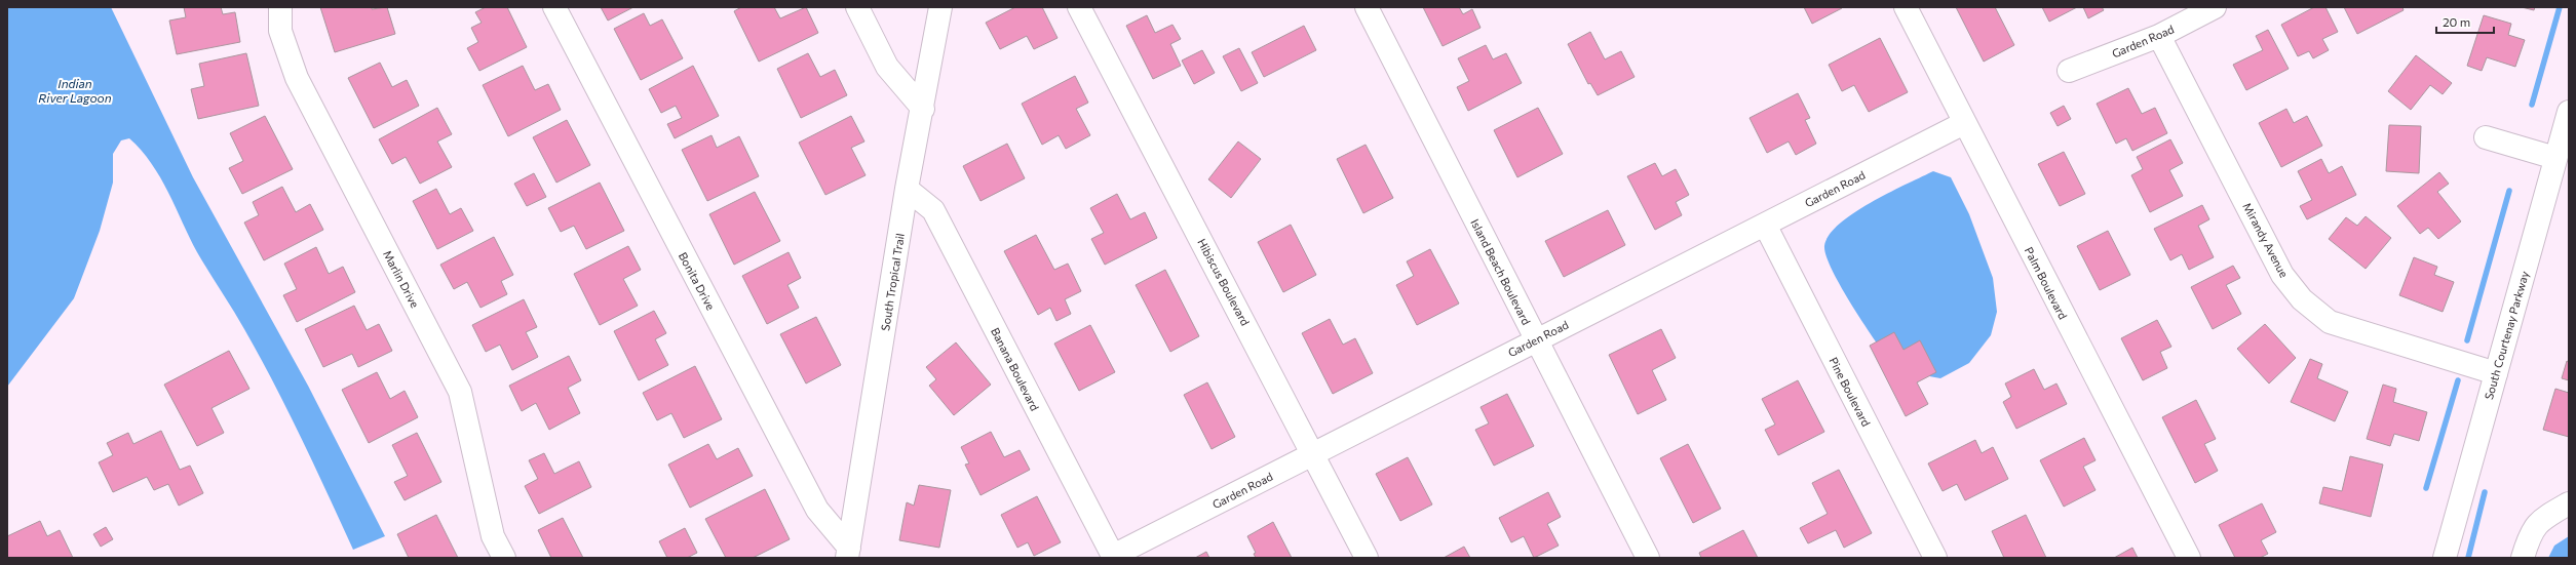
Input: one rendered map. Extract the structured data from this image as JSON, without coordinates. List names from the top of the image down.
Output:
{
  "streets": {
    "street": [
      "Garden Road",
      "Mirandy Avenue",
      "Island Beach Boulevard",
      "Marlin Drive",
      "Bonita Drive",
      "South Tropical Trail",
      "Hibiscus Boulevard",
      "Palm Boulevard",
      "South Courtenay Parkway",
      "Banana Boulevard",
      "Pine Boulevard"
    ]
  },
  "crossings": [
    ["Garden Road", "Mirandy Avenue"],
    ["Garden Road", "Island Beach Boulevard"],
    ["Garden Road", "Hibiscus Boulevard"],
    ["Garden Road", "Palm Boulevard"],
    ["Garden Road", "Banana Boulevard"],
    ["Garden Road", "Pine Boulevard"],
    ["Mirandy Avenue", "South Courtenay Parkway"],
    ["Bonita Drive", "South Tropical Trail"],
    ["South Tropical Trail", "Banana Boulevard"]
  ],
  "water": ["Indian River Lagoon"],
  "scale_bar": "20 m"
}
